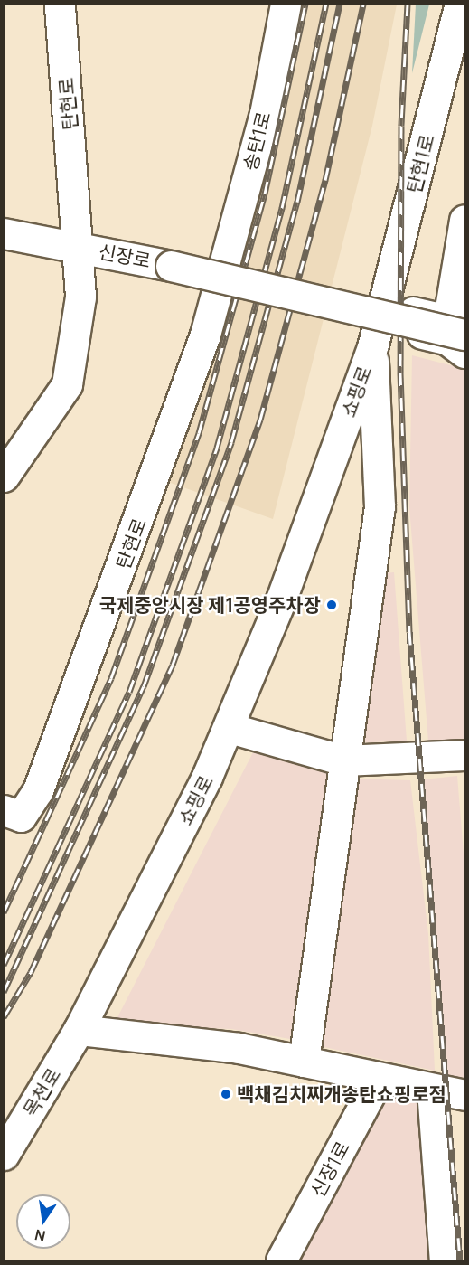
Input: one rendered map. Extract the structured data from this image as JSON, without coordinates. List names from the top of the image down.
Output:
{
  "streets": {
    "street": [
      "탄현로",
      "송탄1로",
      "탄현1로",
      "신장로",
      "쇼핑로",
      "목천로",
      "신장1로"
    ]
  },
  "crossings": [
    ["탄현로", "송탄1로"],
    ["탄현로", "신장로"],
    ["탄현1로", "쇼핑로"],
    ["쇼핑로", "목천로"]
  ],
  "places": ["국제중앙시장 제1공영주차장", "백채김치찌개송탄쇼핑로점"],
  "north": "bottom"
}
